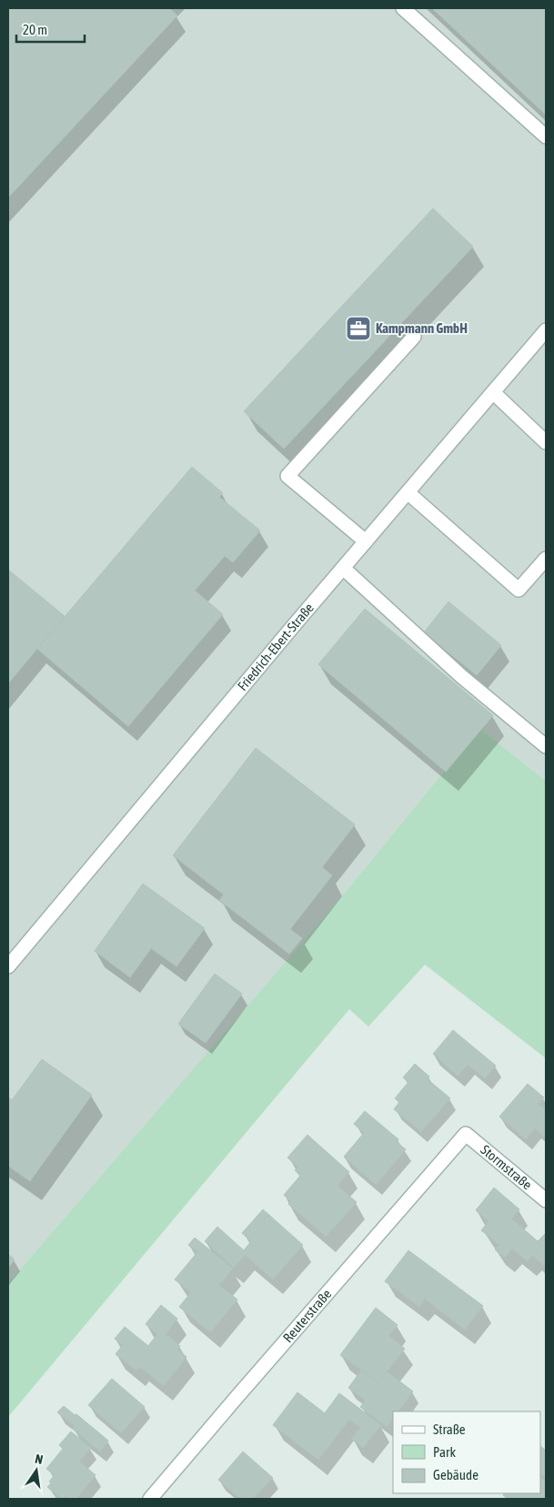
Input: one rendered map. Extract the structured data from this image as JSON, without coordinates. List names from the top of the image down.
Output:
{
  "streets": {
    "street": ["Friedrich-Ebert-Straße", "Stormstraße", "Reuterstraße"]
  },
  "crossings": [
    ["Stormstraße", "Reuterstraße"]
  ],
  "places": {
    "office": ["Kampmann GmbH"]
  },
  "legend": ["Straße", "Park", "Gebäude"],
  "scale_bar": "20 m",
  "north": "top"
}
